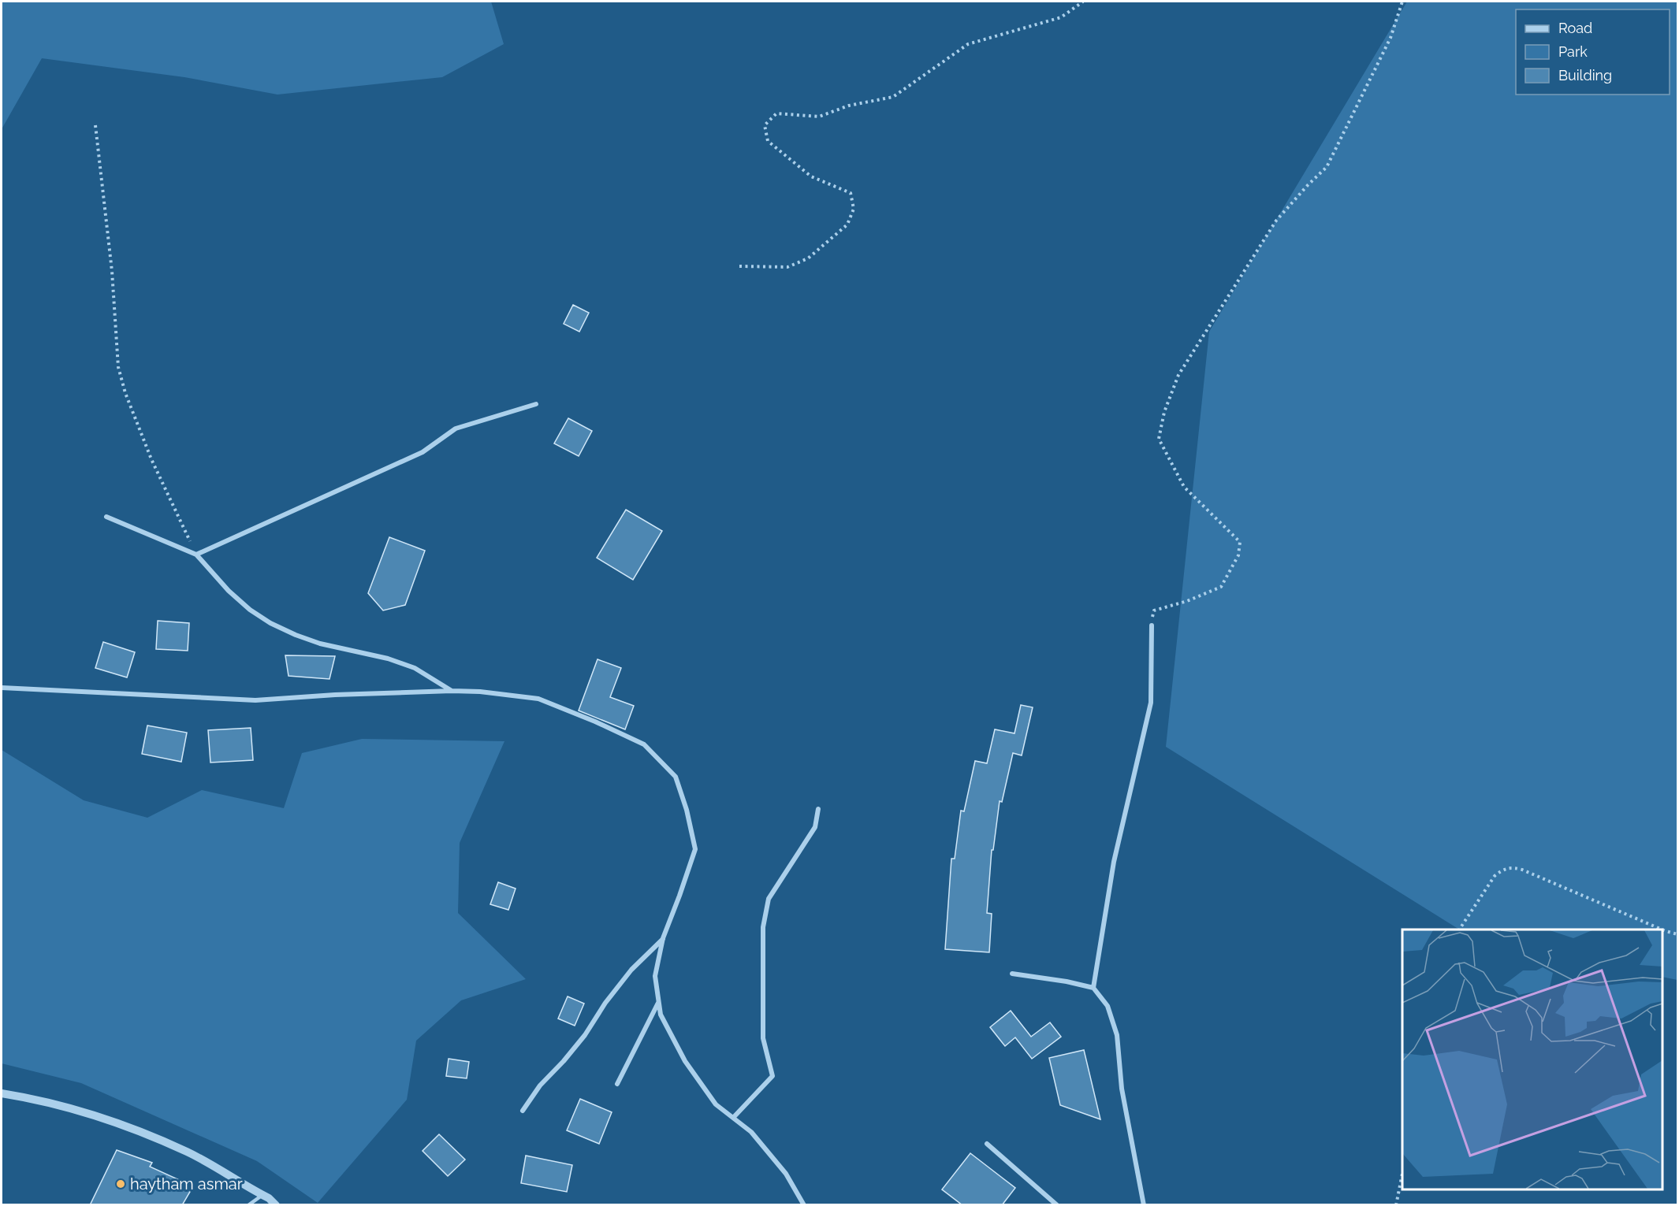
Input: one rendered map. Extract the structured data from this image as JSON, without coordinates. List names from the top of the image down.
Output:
{
  "places": ["haytham asmar"],
  "legend": ["Road", "Park", "Building"]
}
